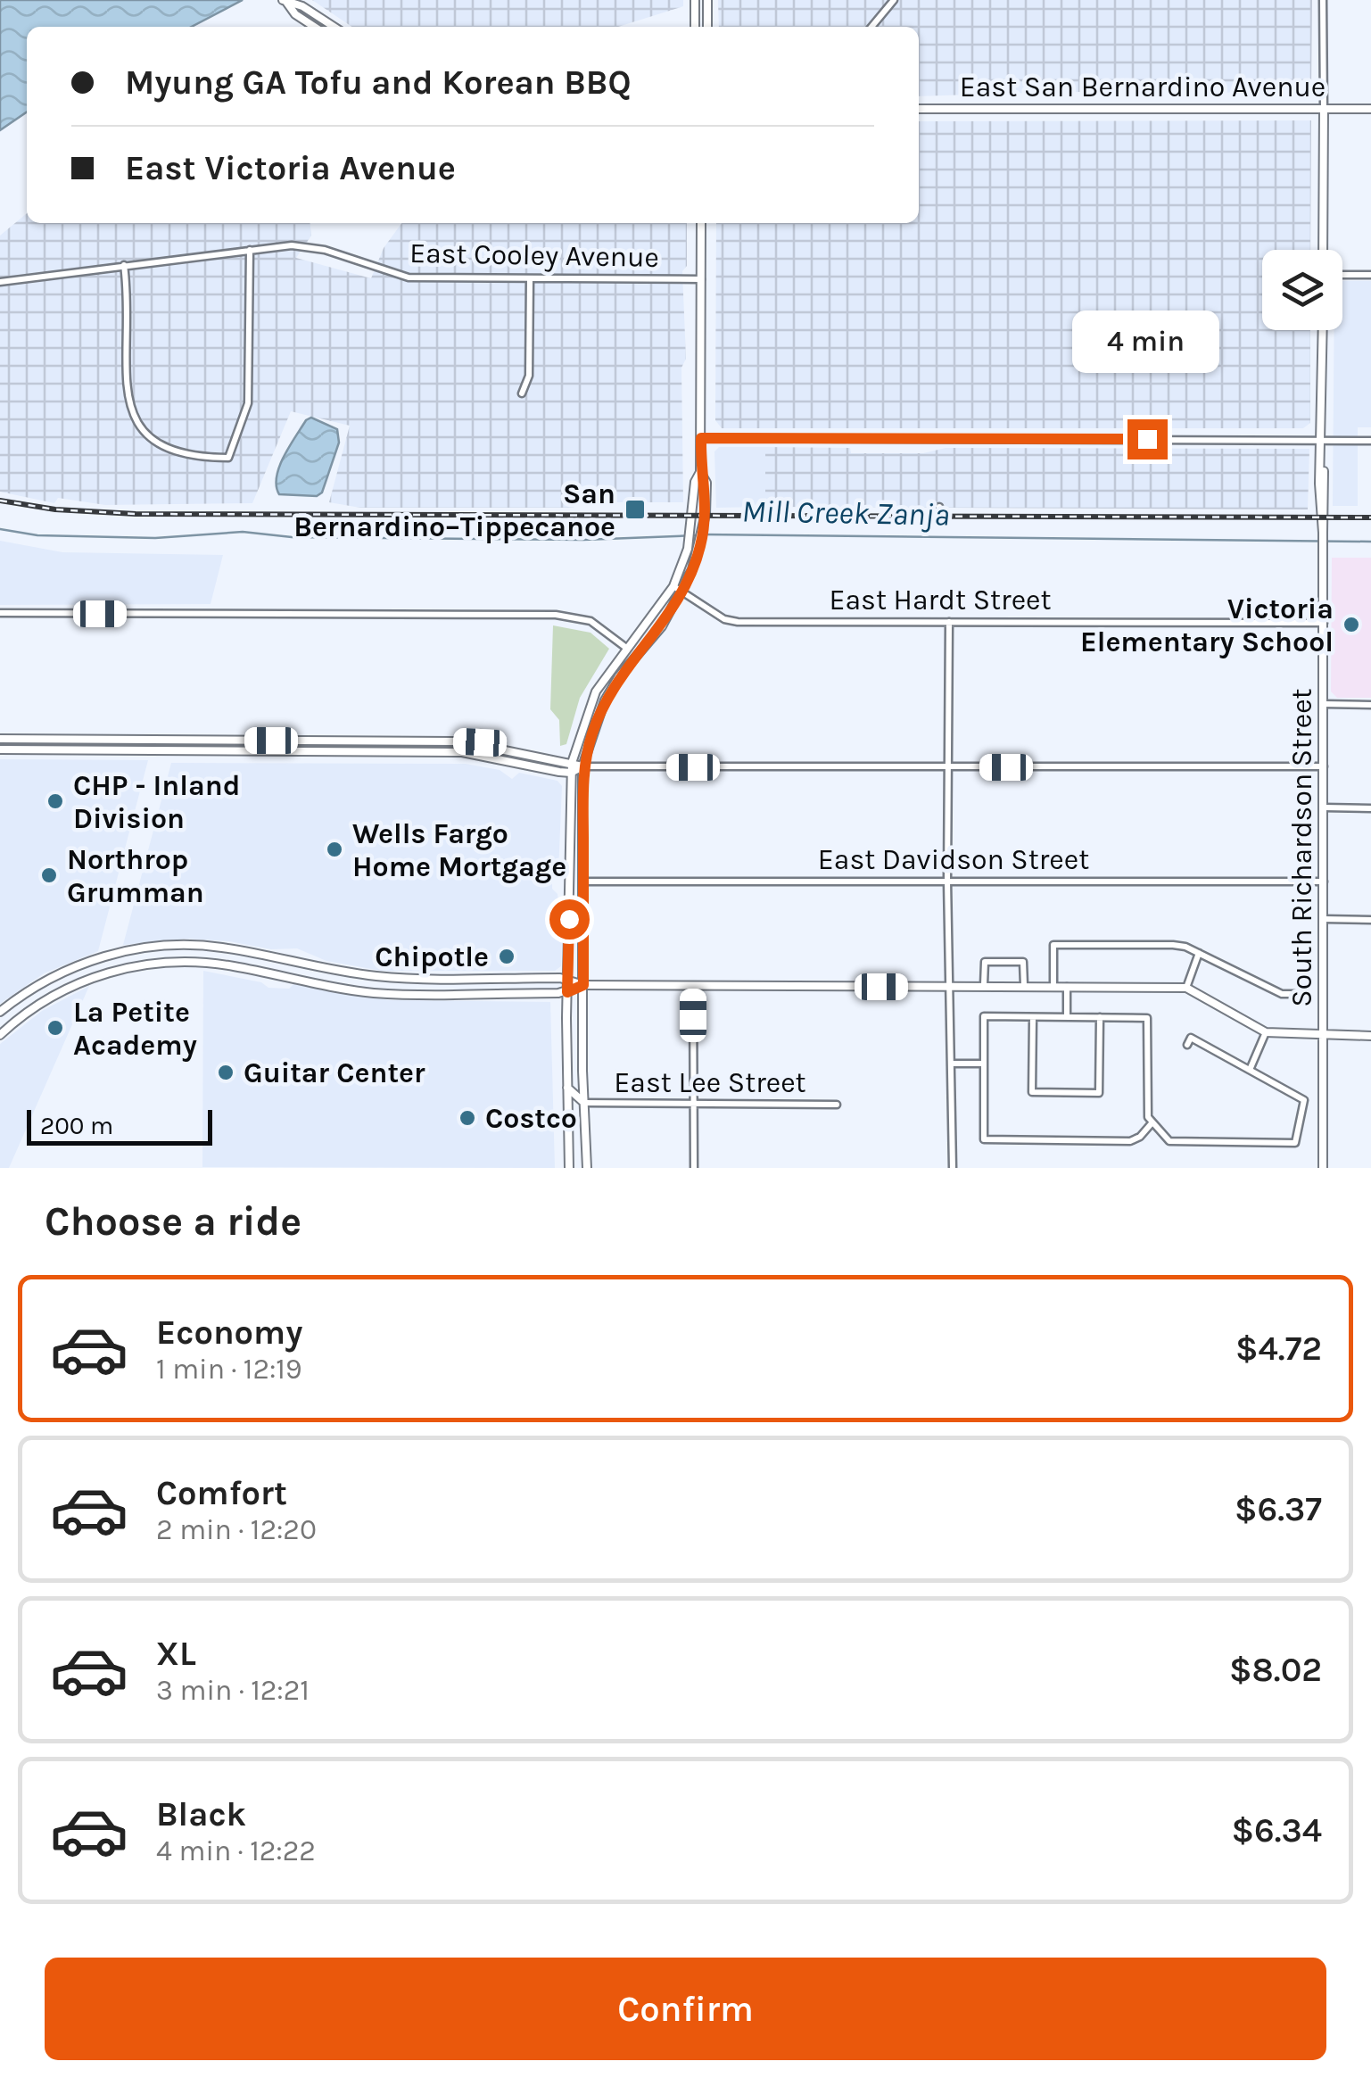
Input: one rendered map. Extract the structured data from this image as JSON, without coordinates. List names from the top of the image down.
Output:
{
  "streets": {
    "main road": ["East San Bernardino Avenue", "South Richardson Street"],
    "street": [
      "East Cooley Avenue",
      "East Hardt Street",
      "East Davidson Street",
      "East Lee Street"
    ]
  },
  "crossings": [
    ["East Hardt Street", "South Richardson Street"],
    ["South Richardson Street", "East Davidson Street"]
  ],
  "water": ["Mill Creek Zanja"],
  "places": {
    "transit": ["San Bernardino–Tippecanoe"],
    "other": [
      "Victoria Elementary School",
      "CHP - Inland Division",
      "Wells Fargo Home Mortgage",
      "Northrop Grumman",
      "Chipotle",
      "La Petite Academy",
      "Guitar Center",
      "Costco"
    ]
  },
  "scale_bar": "200 m",
  "page": {
    "banner": ["Myung GA Tofu and Korean BBQ", "East Victoria Avenue"],
    "bubble": "4 min",
    "scale": "200 m",
    "heading": "Choose a ride",
    "list": [
      {
        "name": "Economy",
        "note": "1 min · 12:19",
        "value": "$4.72"
      },
      {
        "name": "Comfort",
        "note": "2 min · 12:20",
        "value": "$6.37"
      },
      {
        "name": "XL",
        "note": "3 min · 12:21",
        "value": "$8.02"
      },
      {
        "name": "Black",
        "note": "4 min · 12:22",
        "value": "$6.34"
      }
    ],
    "buttons": "Confirm"
  }
}
